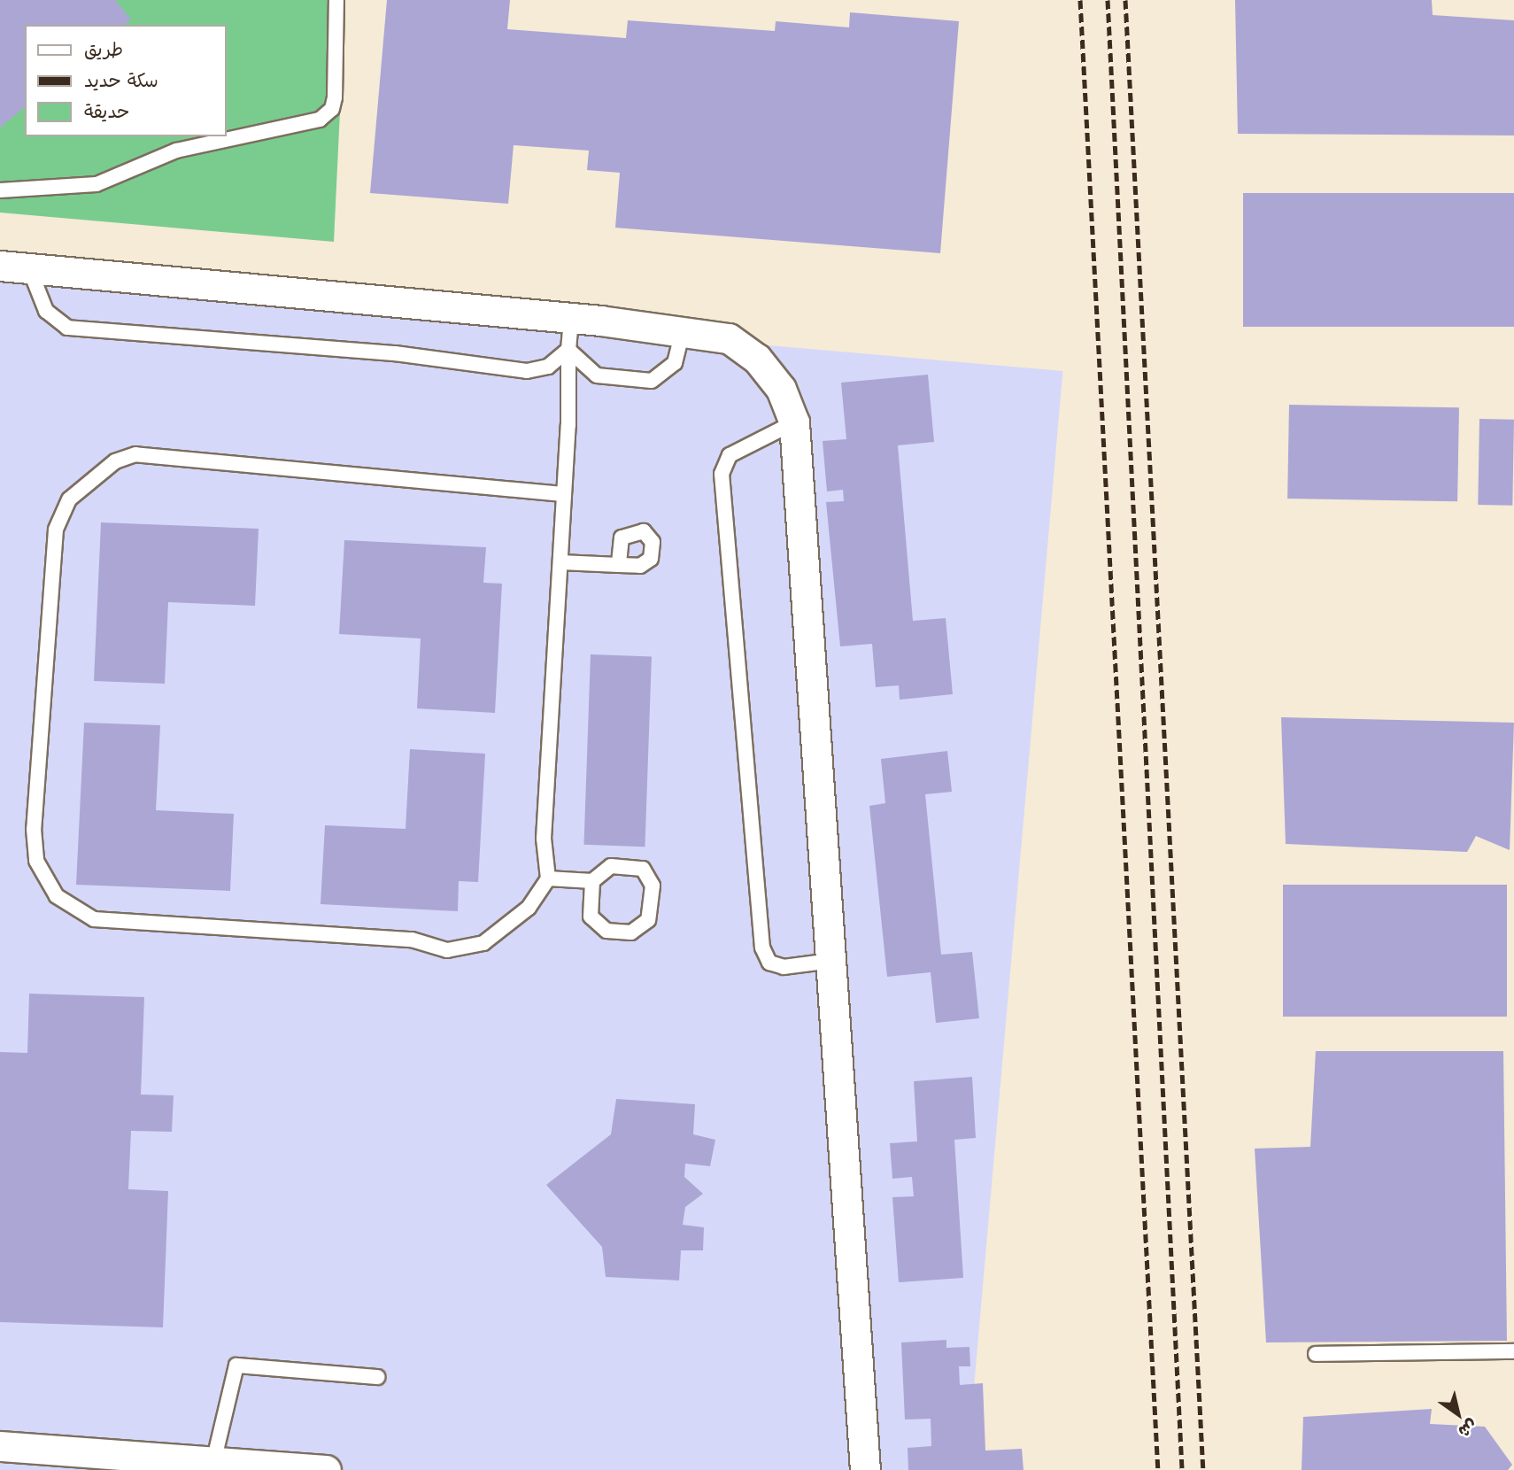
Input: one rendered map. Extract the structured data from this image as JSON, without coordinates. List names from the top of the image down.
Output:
{
  "legend": ["طريق", "سكة حديد", "حديقة"],
  "north": "bottom right"
}
